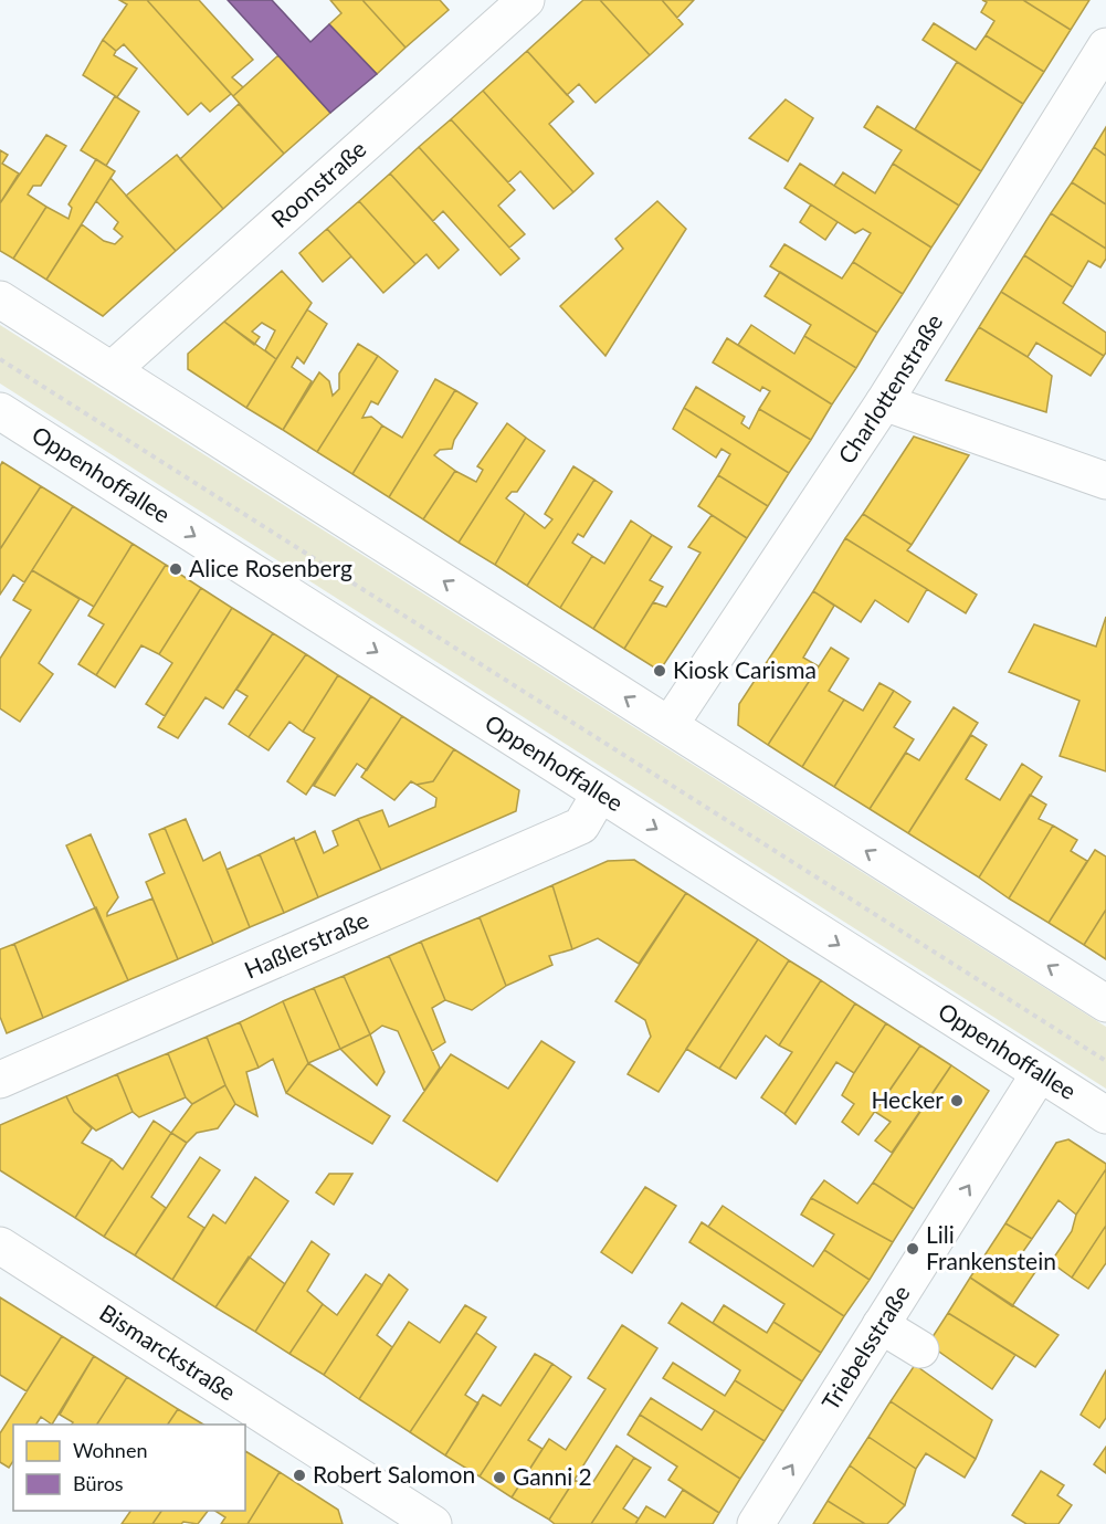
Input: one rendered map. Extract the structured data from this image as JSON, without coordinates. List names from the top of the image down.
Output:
{
  "streets": {
    "street": [
      "Roonstraße",
      "Charlottenstraße",
      "Oppenhoffallee",
      "Haßlerstraße",
      "Triebelsstraße",
      "Bismarckstraße"
    ]
  },
  "crossings": [
    ["Oppenhoffallee", "Haßlerstraße"],
    ["Oppenhoffallee", "Triebelsstraße"]
  ],
  "one_way": ["Triebelsstraße"],
  "places": [
    "Alice Rosenberg",
    "Kiosk Carisma",
    "Hecker",
    "Lili Frankenstein",
    "Robert Salomon",
    "Ganni 2"
  ],
  "legend": ["Wohnen", "Büros"]
}
